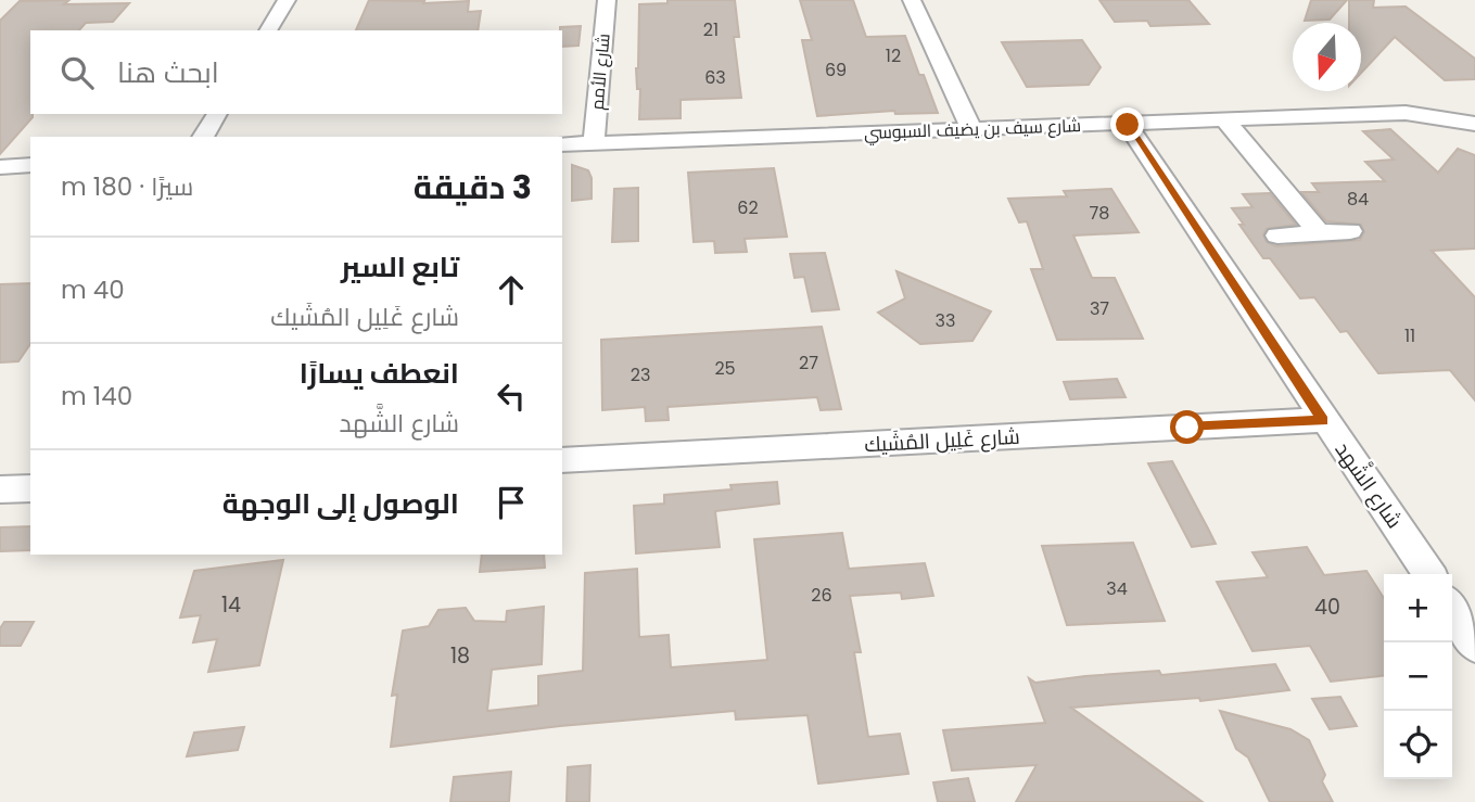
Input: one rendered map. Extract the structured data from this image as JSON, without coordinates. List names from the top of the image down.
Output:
{
  "streets": {
    "street": [
      "شارع الأمم",
      "شارع سيف بن يضيف السبوسي",
      "شارع غَلِيل المُشَيك",
      "شارع الشَّهد"
    ]
  },
  "crossings": [
    ["شارع الأمم", "شارع سيف بن يضيف السبوسي"],
    ["شارع سيف بن يضيف السبوسي", "شارع الشَّهد"],
    ["شارع غَلِيل المُشَيك", "شارع الشَّهد"]
  ],
  "house_numbers": [
    "21",
    "12",
    "69",
    "63",
    "84",
    "62",
    "78",
    "37",
    "33",
    "11",
    "27",
    "25",
    "23",
    "34",
    "26",
    "14",
    "40",
    "18"
  ],
  "north": "bottom",
  "page": {
    "search": "ابحث هنا",
    "heading": ["3 دقيقة", "سيرًا · 180 m"],
    "list": [
      ["تابع السير", "شارع غَلِيل المُشَيك", "40 m"],
      ["انعطف يسارًا", "شارع الشَّهد", "140 m"],
      "الوصول إلى الوجهة"
    ],
    "map_buttons": ["+", "−"]
  }
}
